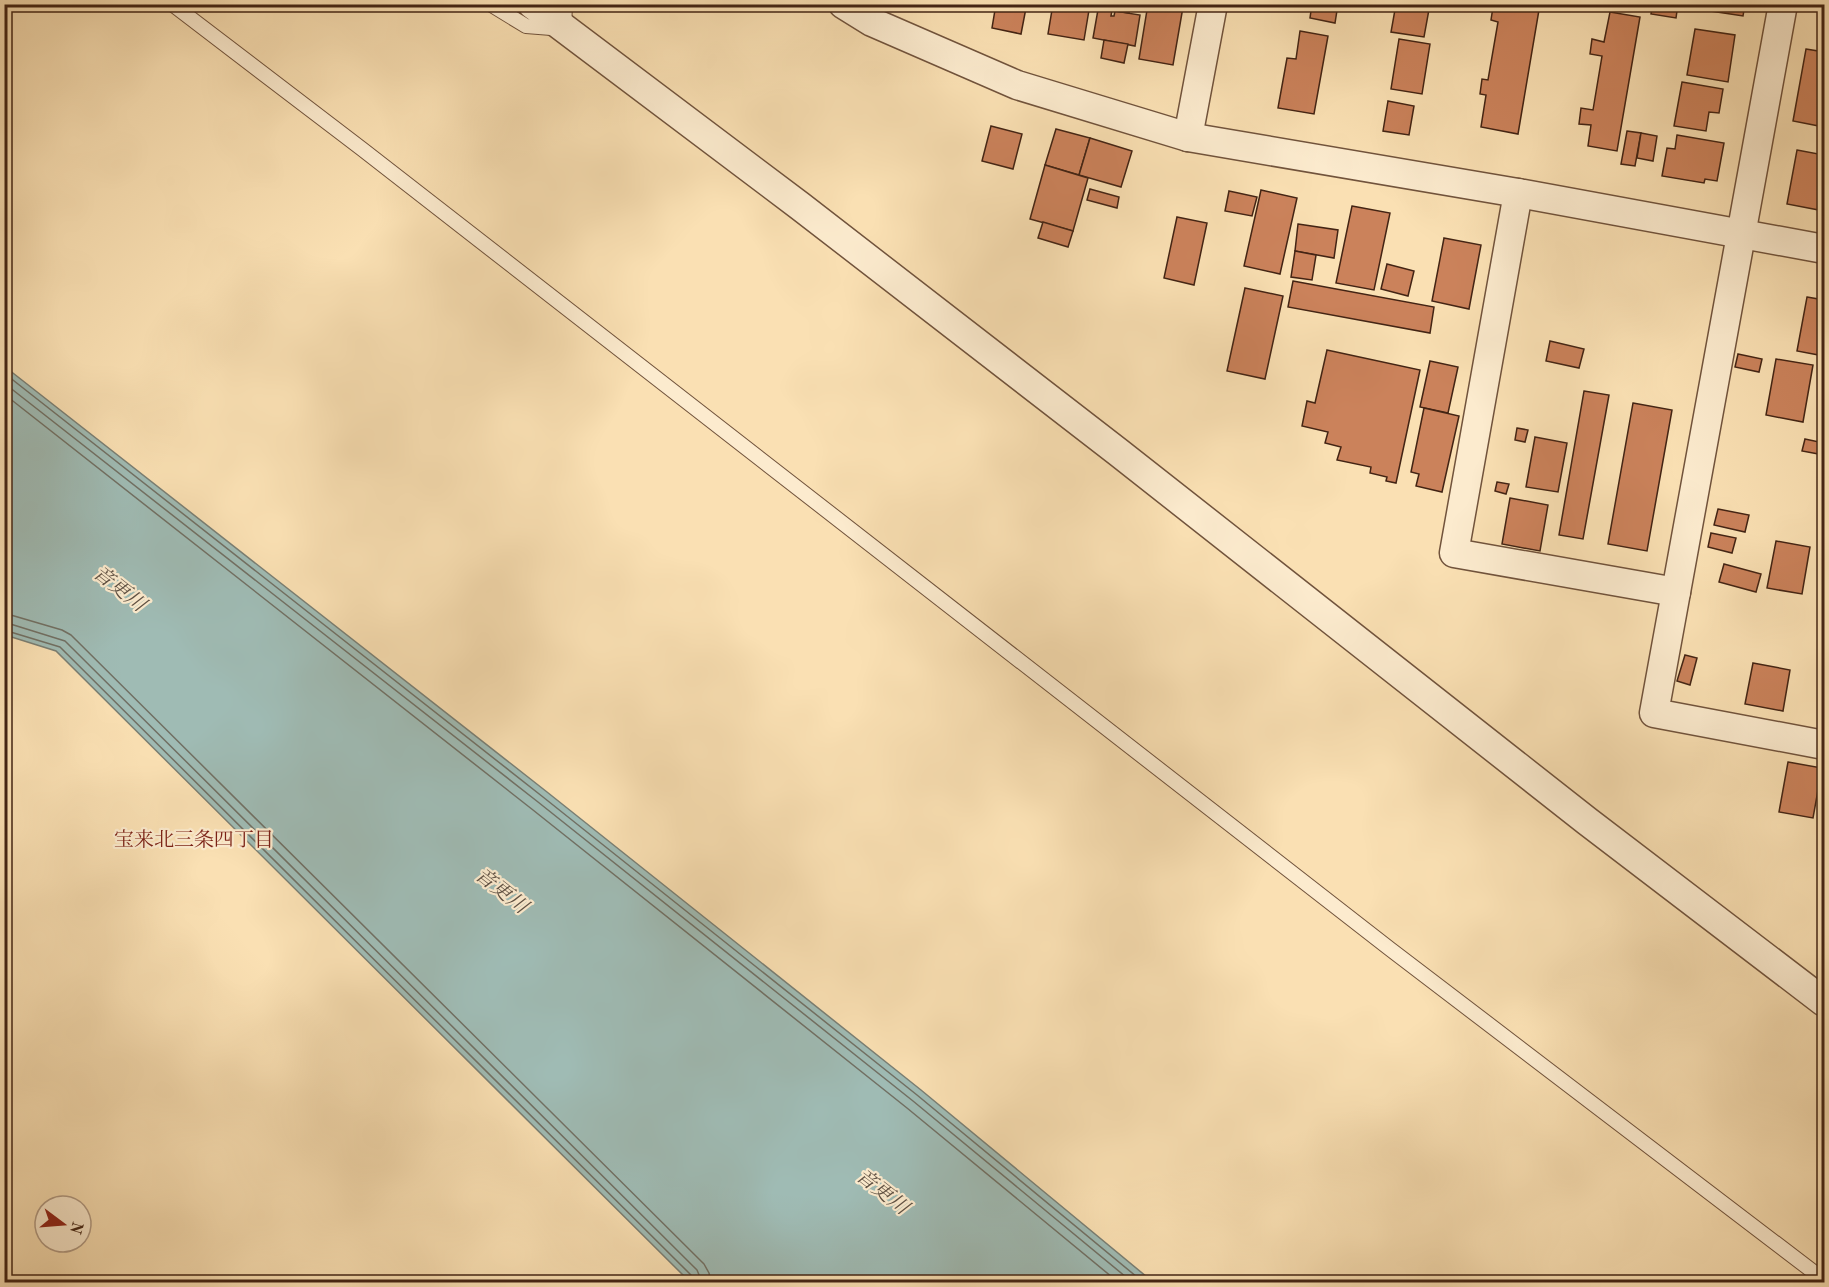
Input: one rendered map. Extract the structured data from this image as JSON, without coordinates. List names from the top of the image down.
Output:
{
  "districts": ["宝来北三条四丁目"],
  "water": ["音更川"],
  "north": "right"
}
